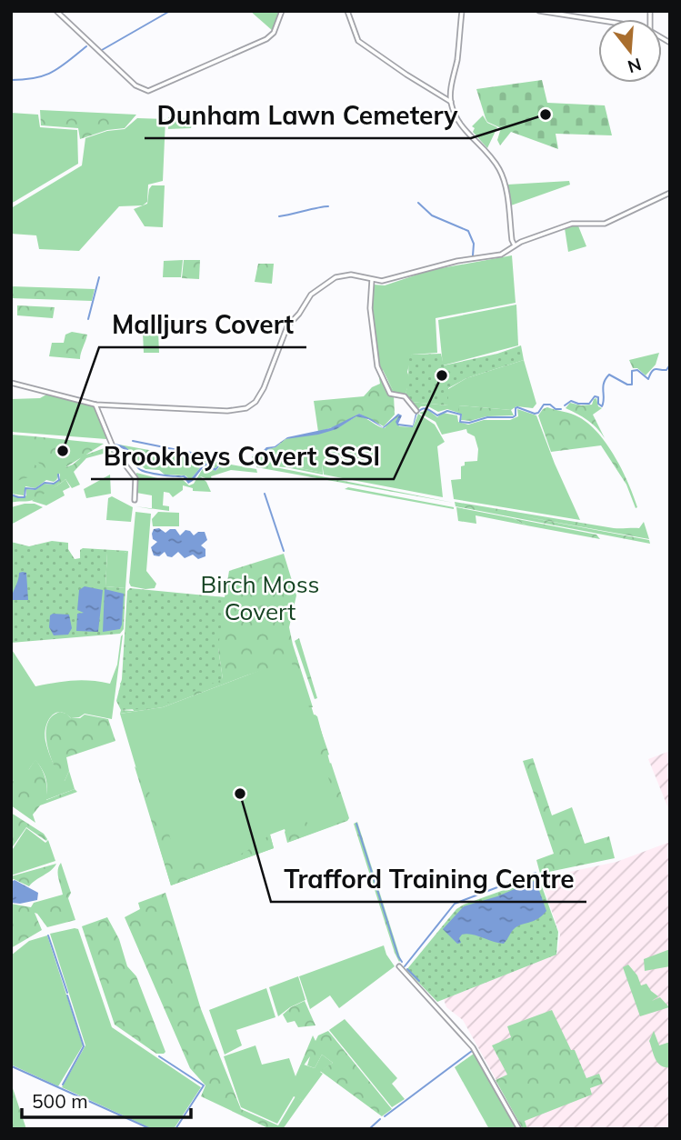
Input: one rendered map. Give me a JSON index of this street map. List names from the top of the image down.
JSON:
{
  "parks": ["Birch Moss Covert"],
  "places": [
    "Dunham Lawn Cemetery",
    "Brookheys Covert SSSI",
    "Malljurs Covert",
    "Trafford Training Centre"
  ],
  "scale_bar": "500 m",
  "north": "bottom"
}
